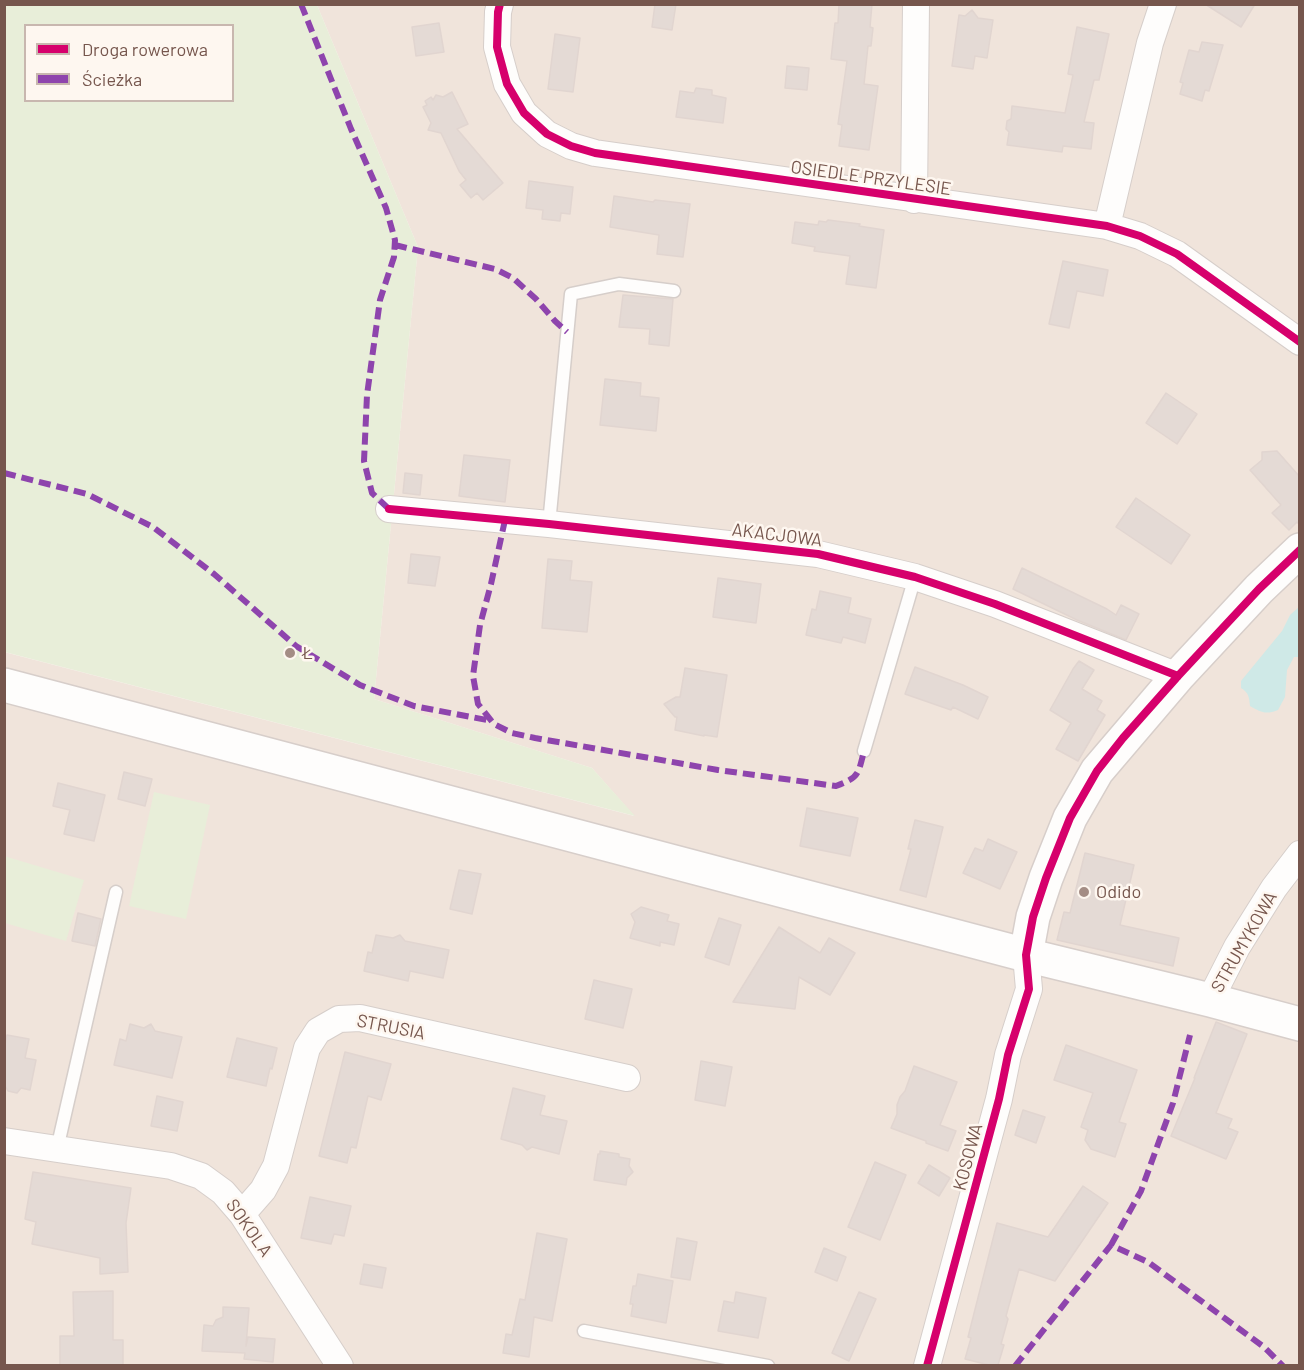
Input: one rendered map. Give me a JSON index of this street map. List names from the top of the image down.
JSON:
{
  "streets": {
    "street": [
      "OSIEDLE PRZYLESIE",
      "AKACJOWA",
      "STRUMYKOWA",
      "STRUSIA",
      "KOSOWA",
      "SOKOLA"
    ]
  },
  "crossings": [
    ["STRUSIA", "SOKOLA"]
  ],
  "places": ["Ł", "Odido"],
  "legend": ["Droga rowerowa", "Ścieżka"]
}
